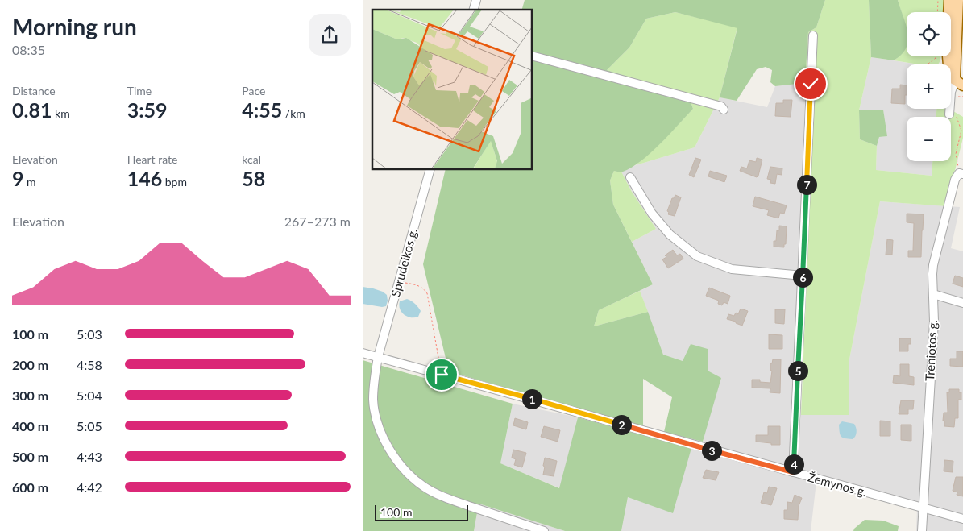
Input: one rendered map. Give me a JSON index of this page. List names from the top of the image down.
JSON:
{
  "streets": {
    "street": ["Sprudeikos g.", "Treniotos g.", "Žemynos g."]
  },
  "crossings": [
    ["Sprudeikos g.", "Žemynos g."],
    ["Treniotos g.", "Žemynos g."]
  ],
  "scale_bar": "100 m",
  "page": {
    "heading": ["Morning run", "08:35"],
    "map_buttons": ["+", "−"],
    "stats": [
      ["Distance", "0.81 km"],
      ["Time", "3:59"],
      ["Pace", "4:55 /km"],
      ["Elevation", "9 m"],
      ["Heart rate", "146 bpm"],
      ["kcal", "58"]
    ],
    "pins": [
      "7",
      "6",
      "5",
      "1",
      "2",
      "3",
      "4"
    ],
    "chart": ["Elevation", "267–273 m"],
    "list": [
      {
        "name": "100 m",
        "note": "5:03"
      },
      {
        "name": "200 m",
        "note": "4:58"
      },
      {
        "name": "300 m",
        "note": "5:04"
      },
      {
        "name": "400 m",
        "note": "5:05"
      },
      {
        "name": "500 m",
        "note": "4:43"
      },
      {
        "name": "600 m",
        "note": "4:42"
      }
    ],
    "scale": "100 m"
  }
}
